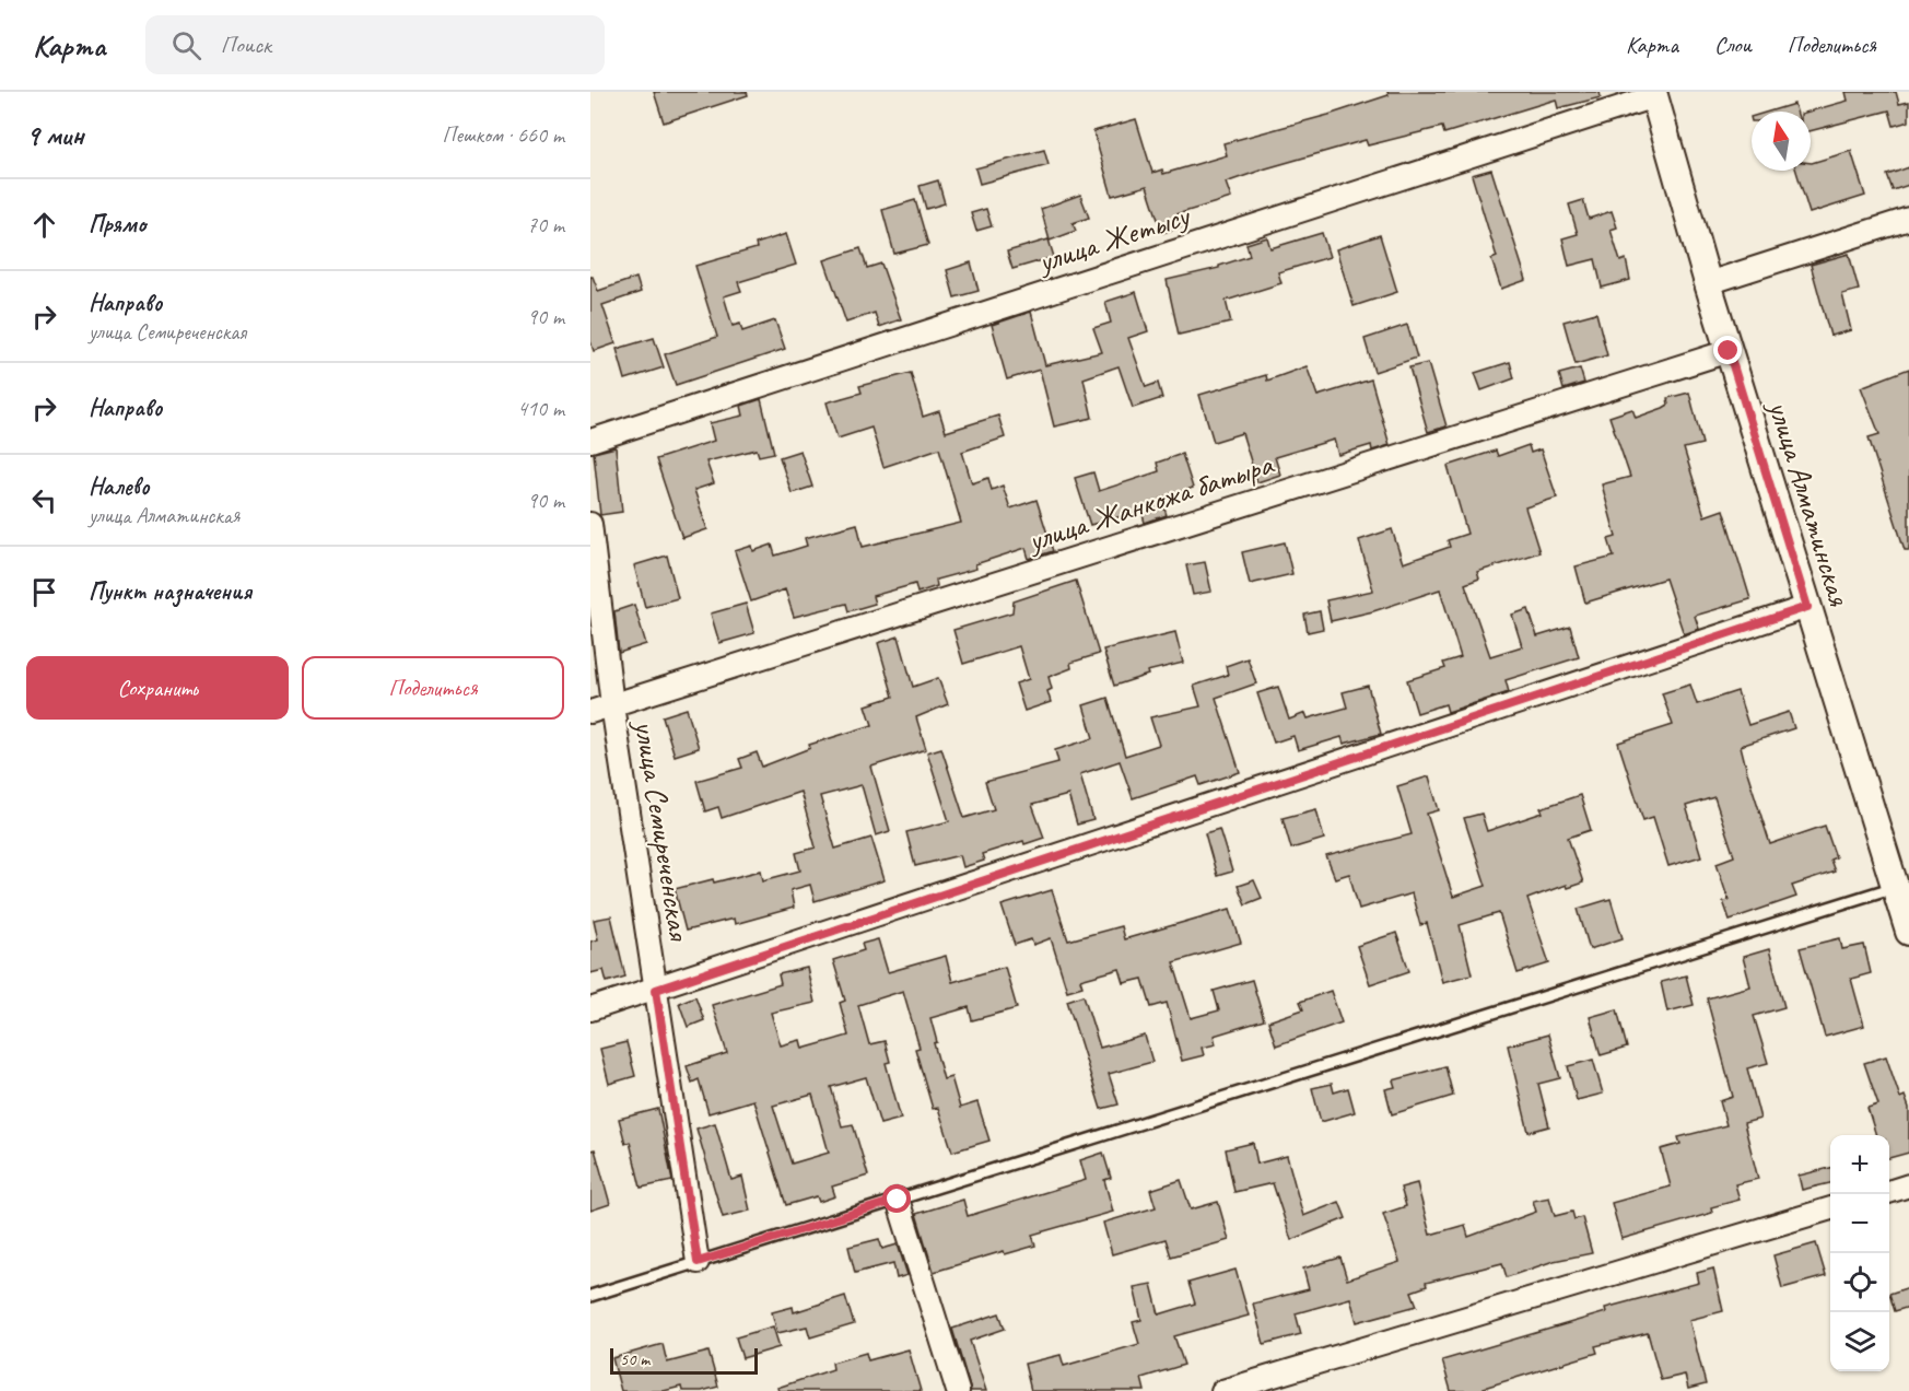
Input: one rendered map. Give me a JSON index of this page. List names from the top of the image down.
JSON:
{
  "streets": {
    "street": [
      "улица Жетысу",
      "улица Жанкожа батыра",
      "улица Алматинская",
      "улица Семиреченская"
    ]
  },
  "crossings": [
    ["улица Жетысу", "улица Алматинская"],
    ["улица Жанкожа батыра", "улица Алматинская"],
    ["улица Жанкожа батыра", "улица Семиреченская"]
  ],
  "scale_bar": "50 m",
  "north": "top",
  "page": {
    "header": "Карта",
    "search": "Поиск",
    "nav": ["Карта", "Слои", "Поделиться"],
    "heading": ["9 мин", "Пешком · 660 m"],
    "list": [
      ["Прямо", "70 m"],
      ["Направо", "улица Семиреченская", "90 m"],
      ["Направо", "410 m"],
      ["Налево", "улица Алматинская", "90 m"],
      "Пункт назначения"
    ],
    "buttons": ["Сохранить", "Поделиться"],
    "map_buttons": ["+", "−"],
    "scale": "50 m"
  }
}
